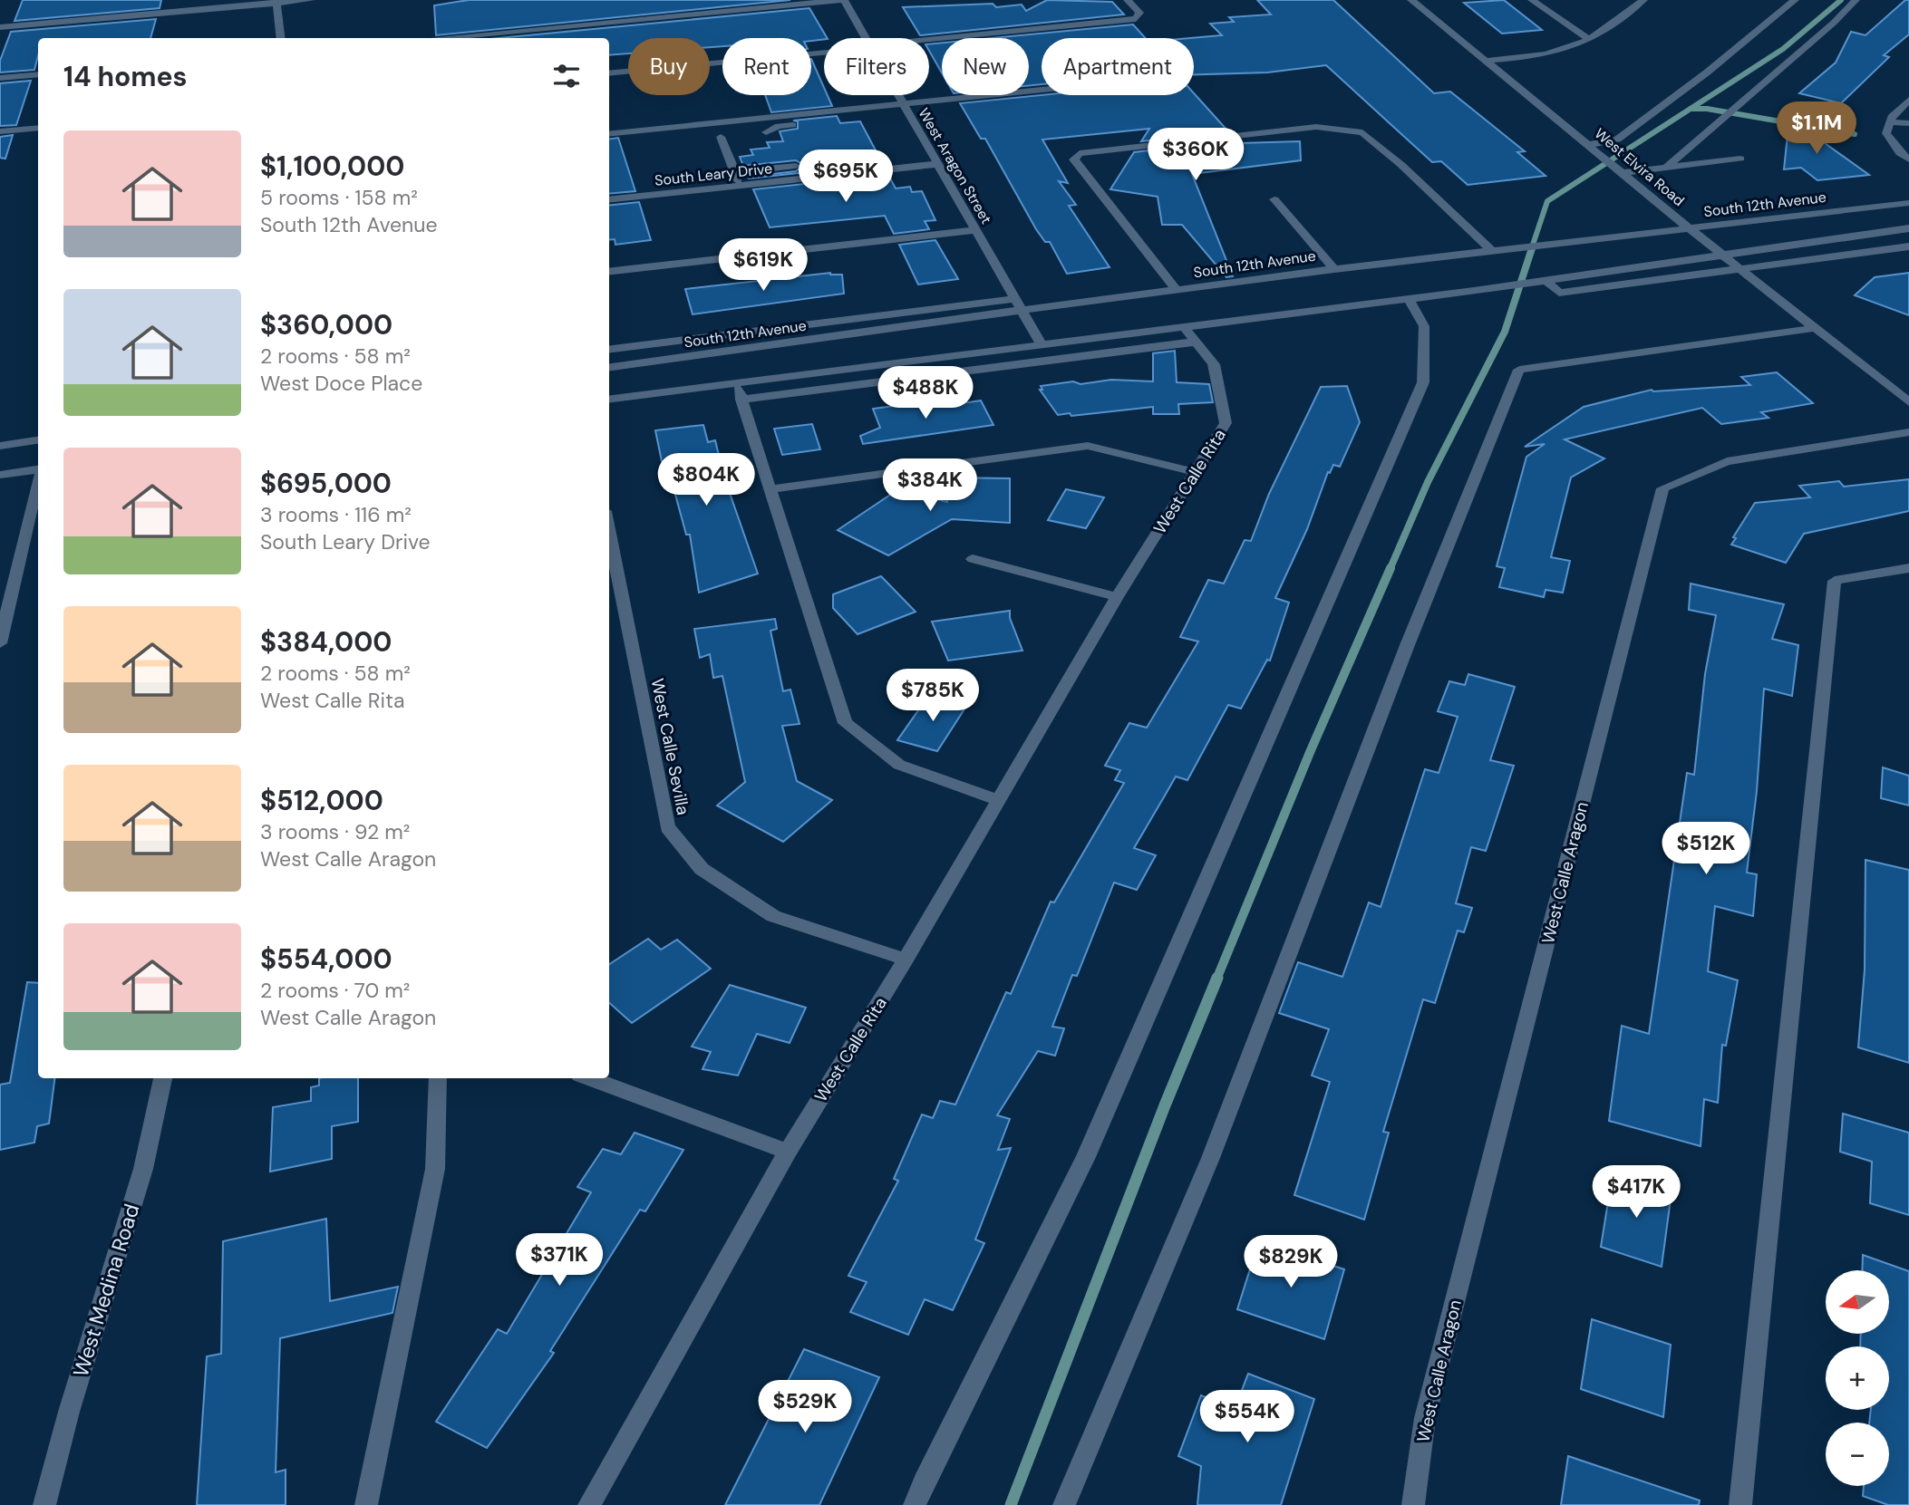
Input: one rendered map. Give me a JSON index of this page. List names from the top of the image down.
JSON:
{
  "streets": {
    "street": [
      "West Aragon Street",
      "West Elvira Road",
      "South Leary Drive",
      "South 12th Avenue",
      "West Calle Rita",
      "West Calle Sevilla",
      "West Calle Aragon",
      "West Medina Road"
    ]
  },
  "crossings": [
    ["West Aragon Street", "South Leary Drive"],
    ["West Aragon Street", "South 12th Avenue"],
    ["West Elvira Road", "South 12th Avenue"],
    ["West Calle Rita", "West Calle Sevilla"]
  ],
  "north": "left",
  "page": {
    "chip": [
      "Buy",
      "Rent",
      "Filters",
      "New",
      "Apartment"
    ],
    "heading": "14 homes",
    "price": [
      "$1.1M",
      "$360K",
      "$695K",
      "$619K",
      "$488K",
      "$804K",
      "$384K",
      "$785K",
      "$512K",
      "$417K",
      "$371K",
      "$829K",
      "$529K",
      "$554K"
    ],
    "list": [
      {
        "name": "$1,100,000",
        "note": "5 rooms · 158 m² · South 12th Avenue"
      },
      {
        "name": "$360,000",
        "note": "2 rooms · 58 m² · West Doce Place"
      },
      {
        "name": "$695,000",
        "note": "3 rooms · 116 m² · South Leary Drive"
      },
      {
        "name": "$384,000",
        "note": "2 rooms · 58 m² · West Calle Rita"
      },
      {
        "name": "$512,000",
        "note": "3 rooms · 92 m² · West Calle Aragon"
      },
      {
        "name": "$554,000",
        "note": "2 rooms · 70 m² · West Calle Aragon"
      }
    ],
    "map_buttons": ["+", "−"]
  }
}
